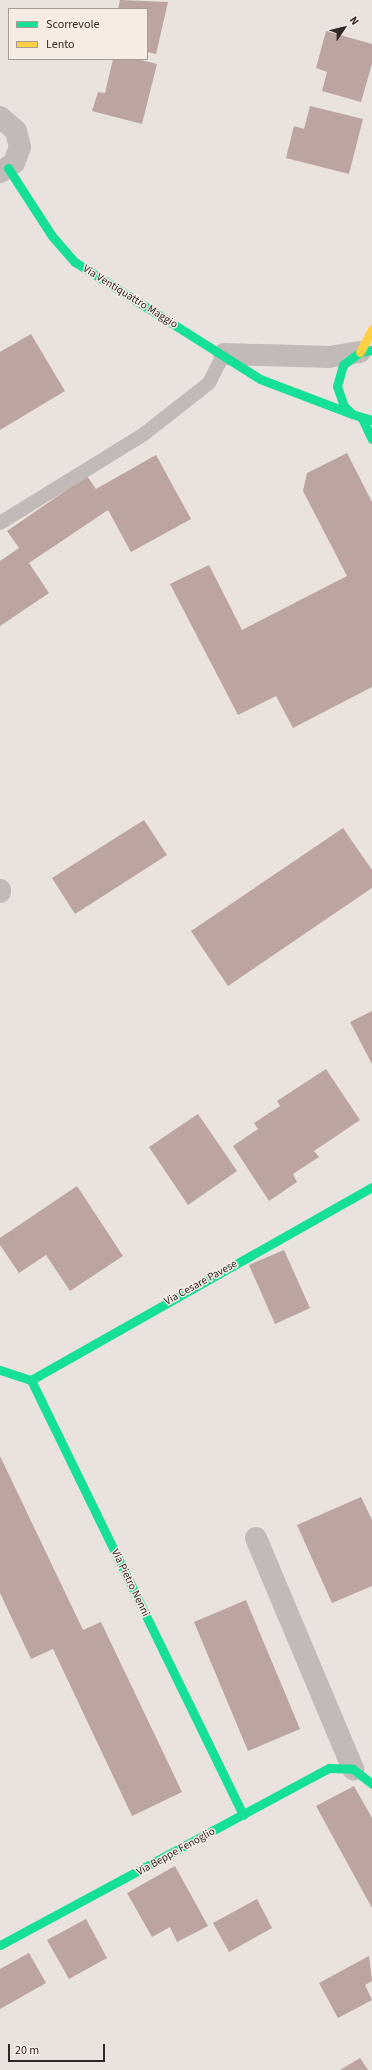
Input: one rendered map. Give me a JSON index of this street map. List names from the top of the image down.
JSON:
{
  "streets": {
    "street": [
      "Via Ventiquattro Maggio",
      "Via Cesare Pavese",
      "Via Pietro Nenni",
      "Via Beppe Fenoglio"
    ]
  },
  "crossings": [
    ["Via Cesare Pavese", "Via Pietro Nenni"],
    ["Via Pietro Nenni", "Via Beppe Fenoglio"]
  ],
  "legend": ["Scorrevole", "Lento"],
  "scale_bar": "20 m",
  "north": "top right"
}
